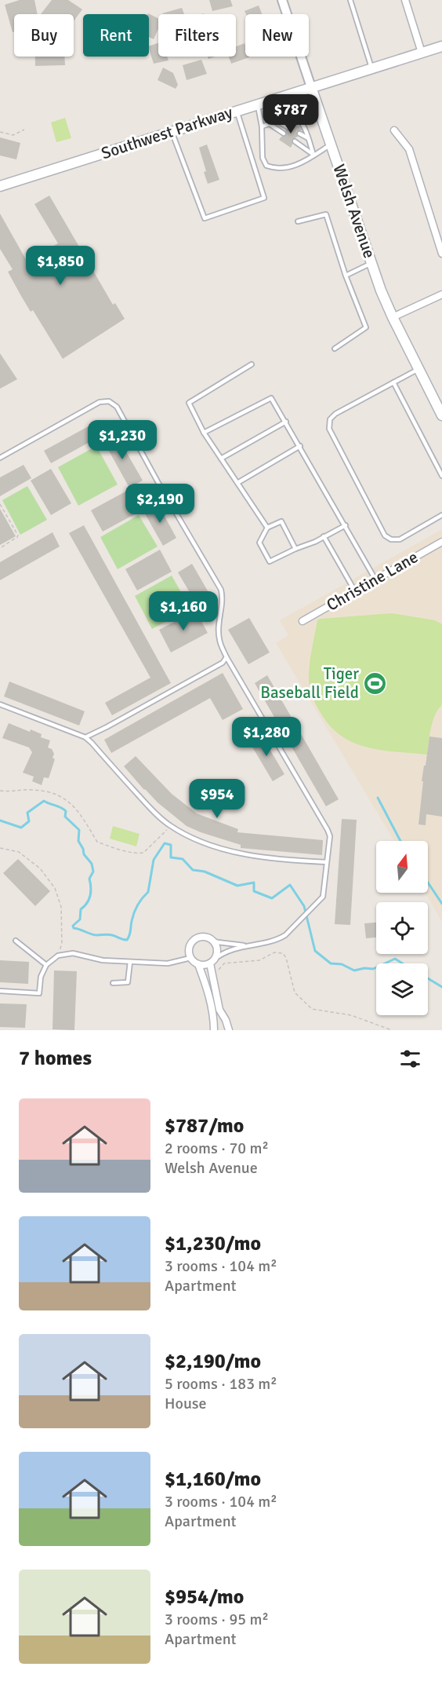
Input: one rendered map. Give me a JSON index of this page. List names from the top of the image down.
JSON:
{
  "streets": {
    "main road": ["Southwest Parkway", "Welsh Avenue"],
    "street": ["Christine Lane"]
  },
  "crossings": [
    ["Southwest Parkway", "Welsh Avenue"]
  ],
  "places": {
    "sports": ["Tiger Baseball Field"]
  },
  "north": "top",
  "page": {
    "chip": [
      "Buy",
      "Rent",
      "Filters",
      "New"
    ],
    "price": [
      "$787",
      "$1,850",
      "$1,230",
      "$2,190",
      "$1,160",
      "$1,280",
      "$954"
    ],
    "heading": "7 homes",
    "list": [
      {
        "name": "$787/mo",
        "note": "2 rooms · 70 m² · Welsh Avenue"
      },
      {
        "name": "$1,230/mo",
        "note": "3 rooms · 104 m² · Apartment"
      },
      {
        "name": "$2,190/mo",
        "note": "5 rooms · 183 m² · House"
      },
      {
        "name": "$1,160/mo",
        "note": "3 rooms · 104 m² · Apartment"
      },
      {
        "name": "$954/mo",
        "note": "3 rooms · 95 m² · Apartment"
      }
    ]
  }
}
